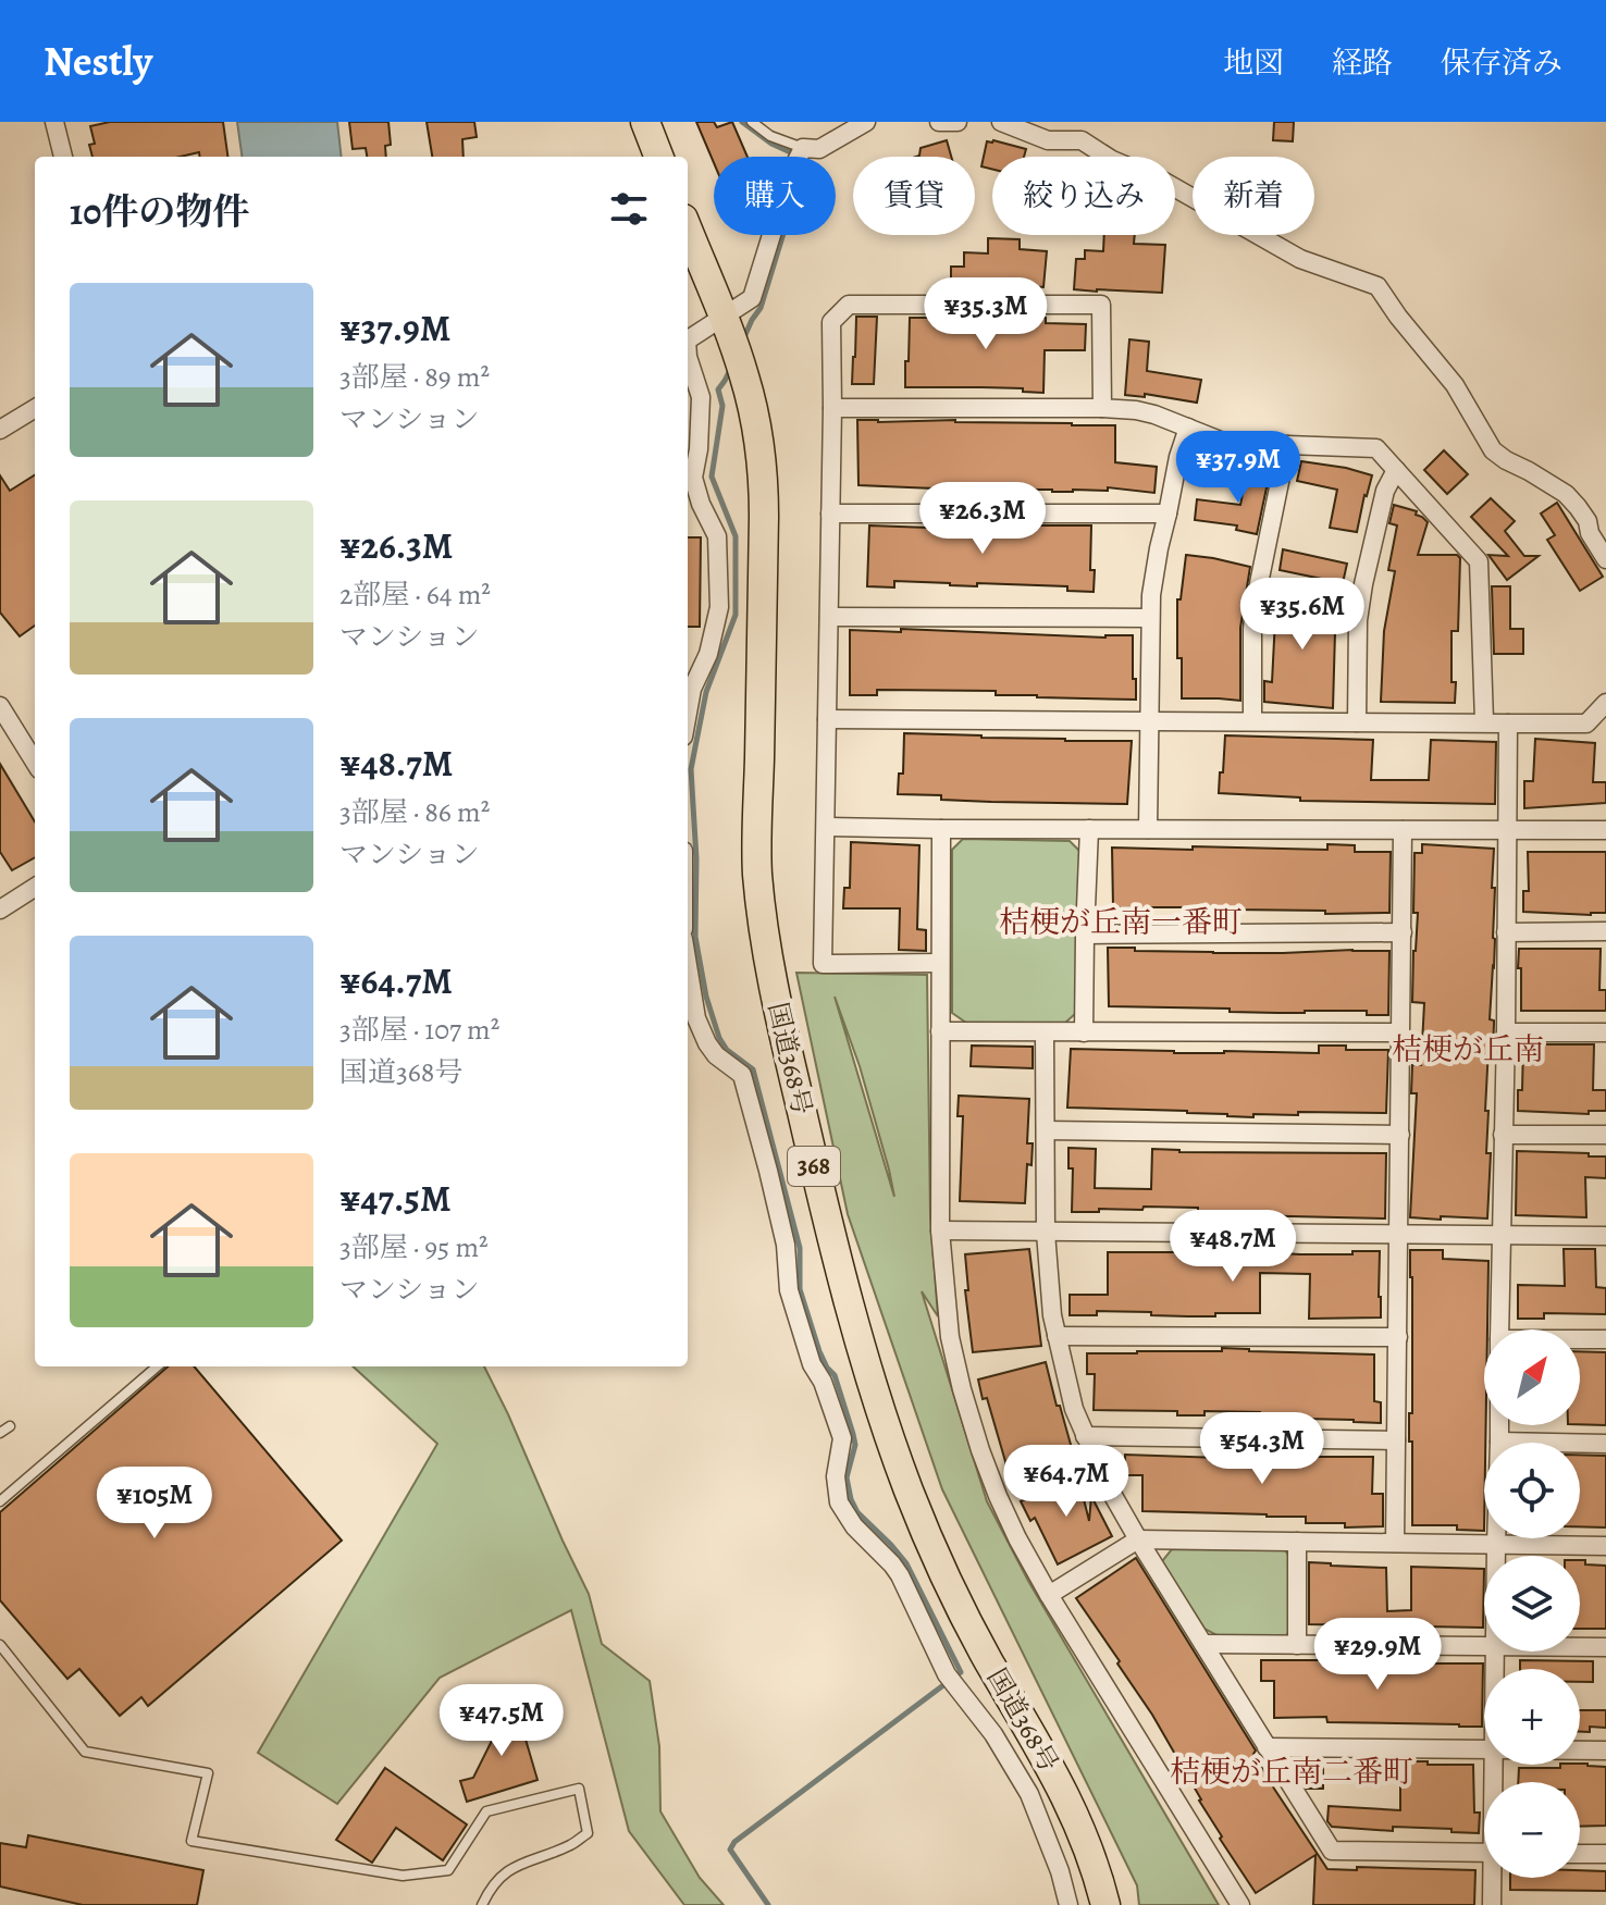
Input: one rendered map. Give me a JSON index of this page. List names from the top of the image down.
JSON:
{
  "streets": {
    "highway": ["国道368号", "368"]
  },
  "districts": ["桔梗が丘南一番町", "桔梗が丘南", "桔梗が丘南二番町"],
  "north": "top right",
  "page": {
    "header": "Nestly",
    "nav": ["地図", "経路", "保存済み"],
    "chip": [
      "購入",
      "賃貸",
      "絞り込み",
      "新着"
    ],
    "heading": "10件の物件",
    "list": [
      {
        "name": "¥37.9M",
        "note": "3部屋 · 89 m² · マンション"
      },
      {
        "name": "¥26.3M",
        "note": "2部屋 · 64 m² · マンション"
      },
      {
        "name": "¥48.7M",
        "note": "3部屋 · 86 m² · マンション"
      },
      {
        "name": "¥64.7M",
        "note": "3部屋 · 107 m² · 国道368号"
      },
      {
        "name": "¥47.5M",
        "note": "3部屋 · 95 m² · マンション"
      }
    ],
    "price": [
      "¥35.3M",
      "¥37.9M",
      "¥26.3M",
      "¥35.6M",
      "¥48.7M",
      "¥54.3M",
      "¥64.7M",
      "¥105M",
      "¥29.9M",
      "¥47.5M"
    ],
    "map_buttons": ["+", "−"]
  }
}
